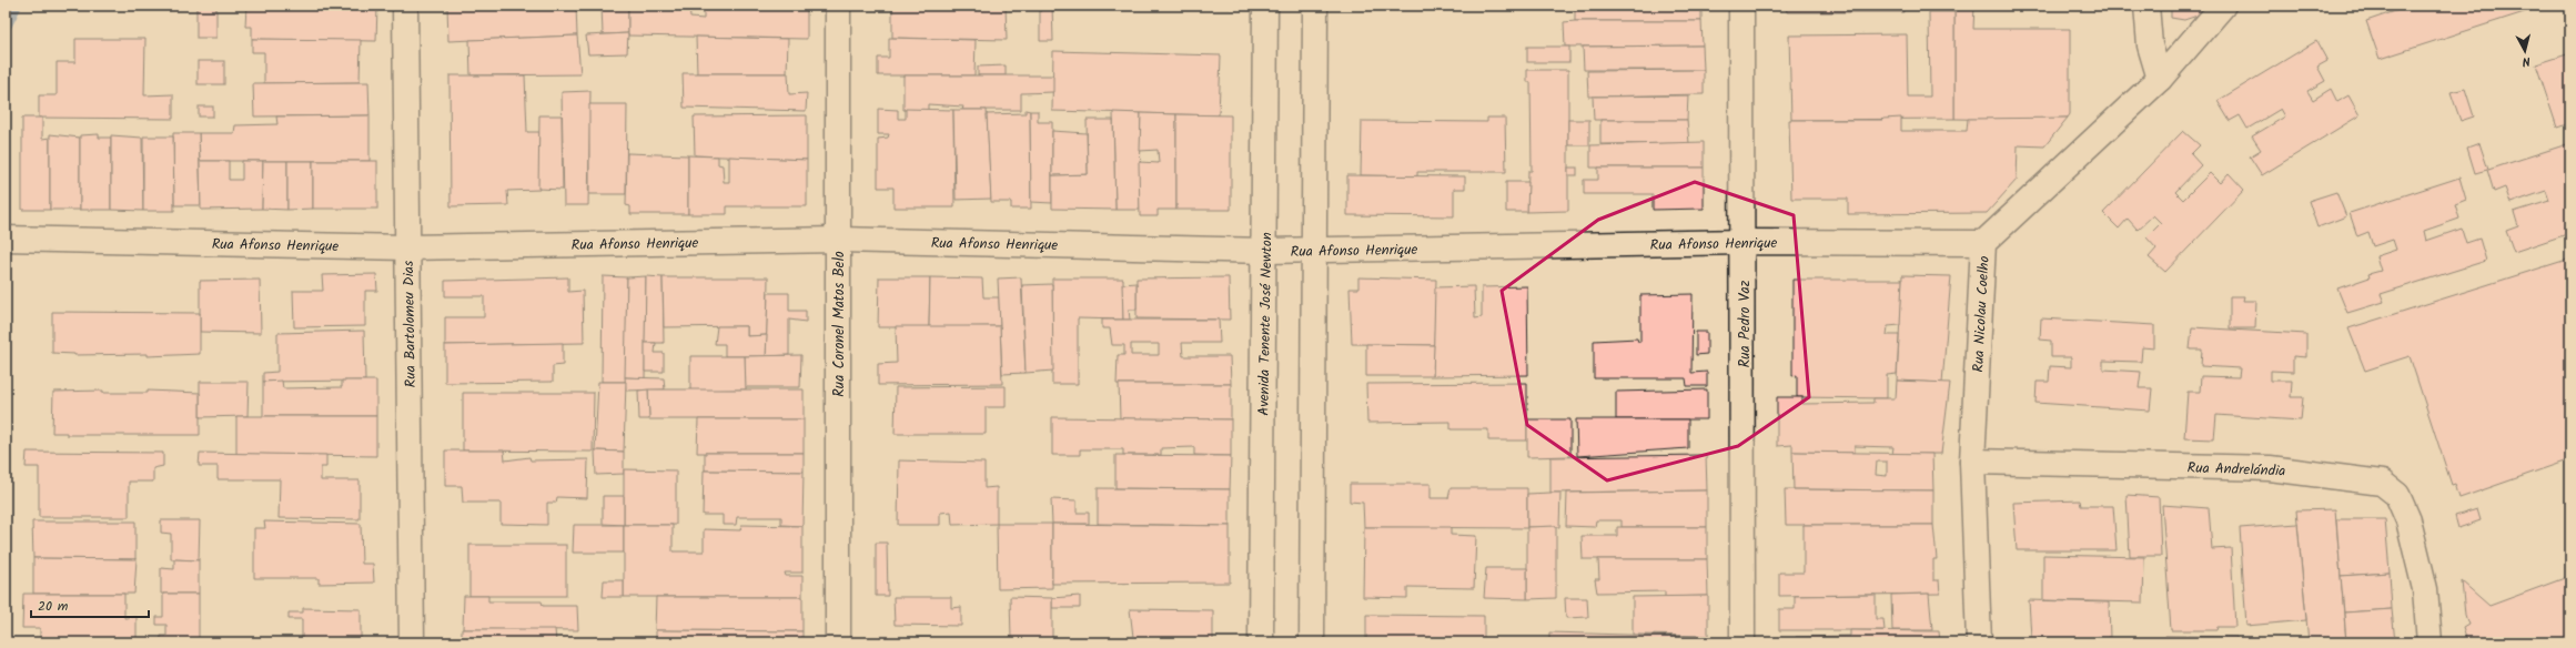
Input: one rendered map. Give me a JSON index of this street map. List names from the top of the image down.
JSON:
{
  "streets": {
    "street": [
      "Rua Afonso Henrique",
      "Rua Nicolau Coelho",
      "Rua Bartolomeu Dias",
      "Rua Coronel Matos Belo",
      "Avenida Tenente José Newton",
      "Rua Pedro Vaz",
      "Rua Andrelándia"
    ]
  },
  "crossings": [
    ["Rua Afonso Henrique", "Rua Nicolau Coelho"],
    ["Rua Afonso Henrique", "Rua Bartolomeu Dias"],
    ["Rua Afonso Henrique", "Rua Coronel Matos Belo"],
    ["Rua Afonso Henrique", "Avenida Tenente José Newton"],
    ["Rua Afonso Henrique", "Rua Pedro Vaz"],
    ["Rua Nicolau Coelho", "Rua Andrelándia"]
  ],
  "scale_bar": "20 m",
  "north": "bottom"
}
